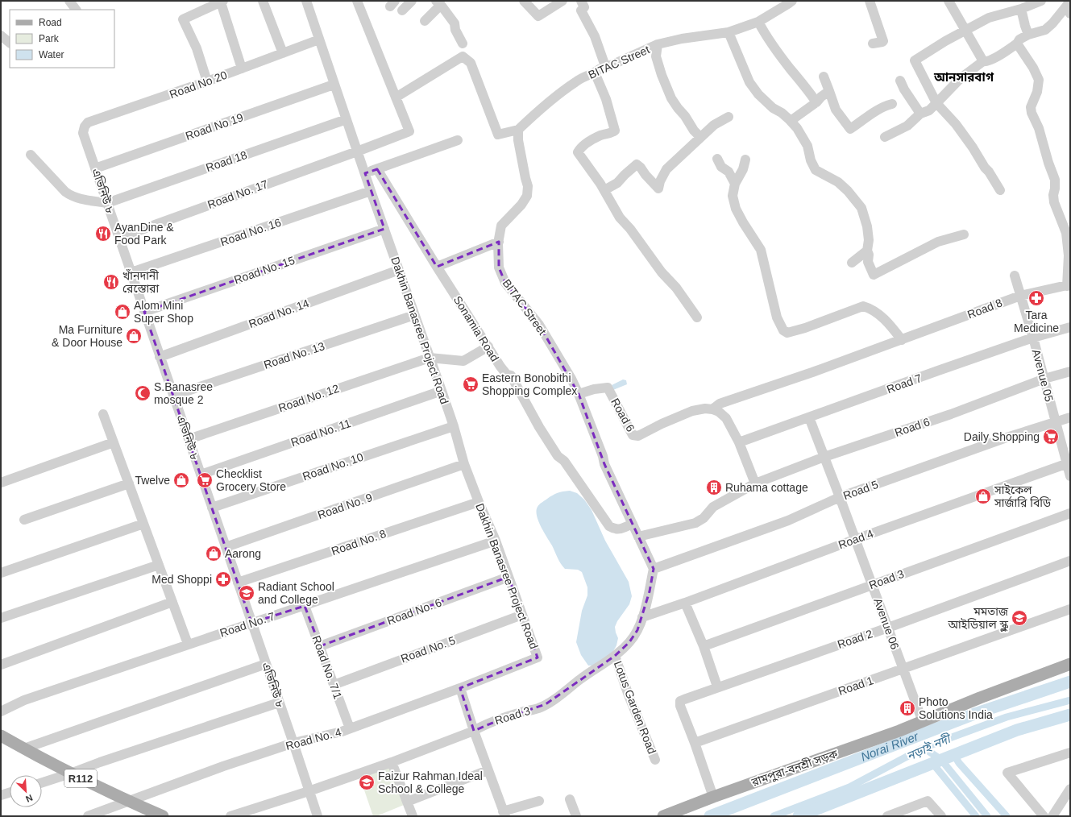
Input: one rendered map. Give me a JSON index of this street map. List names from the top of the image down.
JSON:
{
  "streets": {
    "main road": ["রামপুরা-বনশ্রী সড়ক", "R112"],
    "street": [
      "BITAC Street",
      "Road No 20",
      "Road No 19",
      "Road 18",
      "এভিনিউ ৮",
      "Road No. 17",
      "Road No. 16",
      "Road No. 15",
      "Road 8",
      "Road No. 14",
      "Sonamia Road",
      "Dakhin Banasree Project Road",
      "Road No. 13",
      "Avenue 05",
      "Road 7",
      "Road No. 12",
      "Road 6",
      "Road No. 11",
      "Road No. 10",
      "Road 5",
      "Road No. 9",
      "Road 4",
      "Road No. 8",
      "Road 3",
      "Road No. 6",
      "Avenue 06",
      "Road No. 7",
      "Road 2",
      "Road No. 5",
      "Road No. 7/1",
      "Road 1",
      "Lotus Garden Road",
      "Road No. 4"
    ]
  },
  "crossings": [
    ["BITAC Street", "Sonamia Road"],
    ["BITAC Street", "Road 6"],
    ["BITAC Street", "Road 5"],
    ["BITAC Street", "Road 3"],
    ["Road No 20", "এভিনিউ ৮"],
    ["Road No 20", "Dakhin Banasree Project Road"],
    ["Road No 19", "এভিনিউ ৮"],
    ["Road No 19", "Dakhin Banasree Project Road"],
    ["Road 18", "এভিনিউ ৮"],
    ["Road 18", "Dakhin Banasree Project Road"],
    ["এভিনিউ ৮", "Road No. 17"],
    ["এভিনিউ ৮", "Road No. 16"],
    ["এভিনিউ ৮", "Road No. 15"],
    ["এভিনিউ ৮", "Road No. 14"],
    ["এভিনিউ ৮", "Road No. 13"],
    ["এভিনিউ ৮", "Road No. 12"],
    ["এভিনিউ ৮", "Road No. 11"],
    ["এভিনিউ ৮", "Road No. 10"],
    ["এভিনিউ ৮", "Road No. 9"],
    ["এভিনিউ ৮", "Road No. 8"],
    ["এভিনিউ ৮", "Road 3"],
    ["এভিনিউ ৮", "Road No. 7"],
    ["এভিনিউ ৮", "Road No. 4"],
    ["Road No. 17", "Dakhin Banasree Project Road"],
    ["Road No. 16", "Dakhin Banasree Project Road"],
    ["Road No. 15", "Dakhin Banasree Project Road"],
    ["Road 8", "Avenue 05"],
    ["Road 8", "Road 6"],
    ["Road No. 14", "Dakhin Banasree Project Road"],
    ["Dakhin Banasree Project Road", "Road No. 13"],
    ["Dakhin Banasree Project Road", "Road No. 12"],
    ["Dakhin Banasree Project Road", "Road No. 11"],
    ["Dakhin Banasree Project Road", "Road No. 10"],
    ["Dakhin Banasree Project Road", "Road No. 9"],
    ["Dakhin Banasree Project Road", "Road No. 8"],
    ["Dakhin Banasree Project Road", "Road No. 6"],
    ["Dakhin Banasree Project Road", "Road No. 7"],
    ["Dakhin Banasree Project Road", "Road No. 5"],
    ["Dakhin Banasree Project Road", "Road No. 4"],
    ["Avenue 05", "Road 7"],
    ["Avenue 05", "Road 6"],
    ["Avenue 05", "Road 5"],
    ["Avenue 05", "Road 4"],
    ["Road 7", "Avenue 06"],
    ["Road 6", "Avenue 06"],
    ["Road 5", "Road 3"],
    ["Road 5", "Avenue 06"],
    ["Road 4", "Road 3"],
    ["Road 4", "Avenue 06"],
    ["Road 3", "Avenue 06"],
    ["Road 3", "Lotus Garden Road"],
    ["Road No. 6", "Road No. 7/1"],
    ["Avenue 06", "Road 2"],
    ["Avenue 06", "Road 1"],
    ["Avenue 06", "রামপুরা-বনশ্রী সড়ক"],
    ["Road No. 7", "Road No. 7/1"],
    ["Road 2", "Road 1"],
    ["Road No. 5", "Road No. 7/1"],
    ["Road No. 7/1", "Road No. 4"],
    ["Road No. 4", "R112"]
  ],
  "districts": ["আনসারবাগ"],
  "water": ["Norai River", "নড়াই নদী"],
  "places": {
    "restaurant": ["AyanDine & Food Park", "খাঁনদানী রেস্তোরা"],
    "pharmacy": ["Tara Medicine", "Med Shoppi"],
    "shop": [
      "Alom Mini Super Shop",
      "Ma Furniture & Door House",
      "Twelve",
      "সাইকেল সার্জারি বিডি",
      "Aarong"
    ],
    "supermarket": ["Eastern Bonobithi Shopping Complex", "Daily Shopping", "Checklist Grocery Store"],
    "mosque": ["S.Banasree mosque 2"],
    "building": ["Ruhama cottage", "Photo Solutions India"],
    "school or university": ["Radiant School and College", "মমতাজ আইডিয়াল স্কুল", "Faizur Rahman Ideal School & College"]
  },
  "legend": ["Road", "Park", "Water"],
  "north": "bottom right"
}
